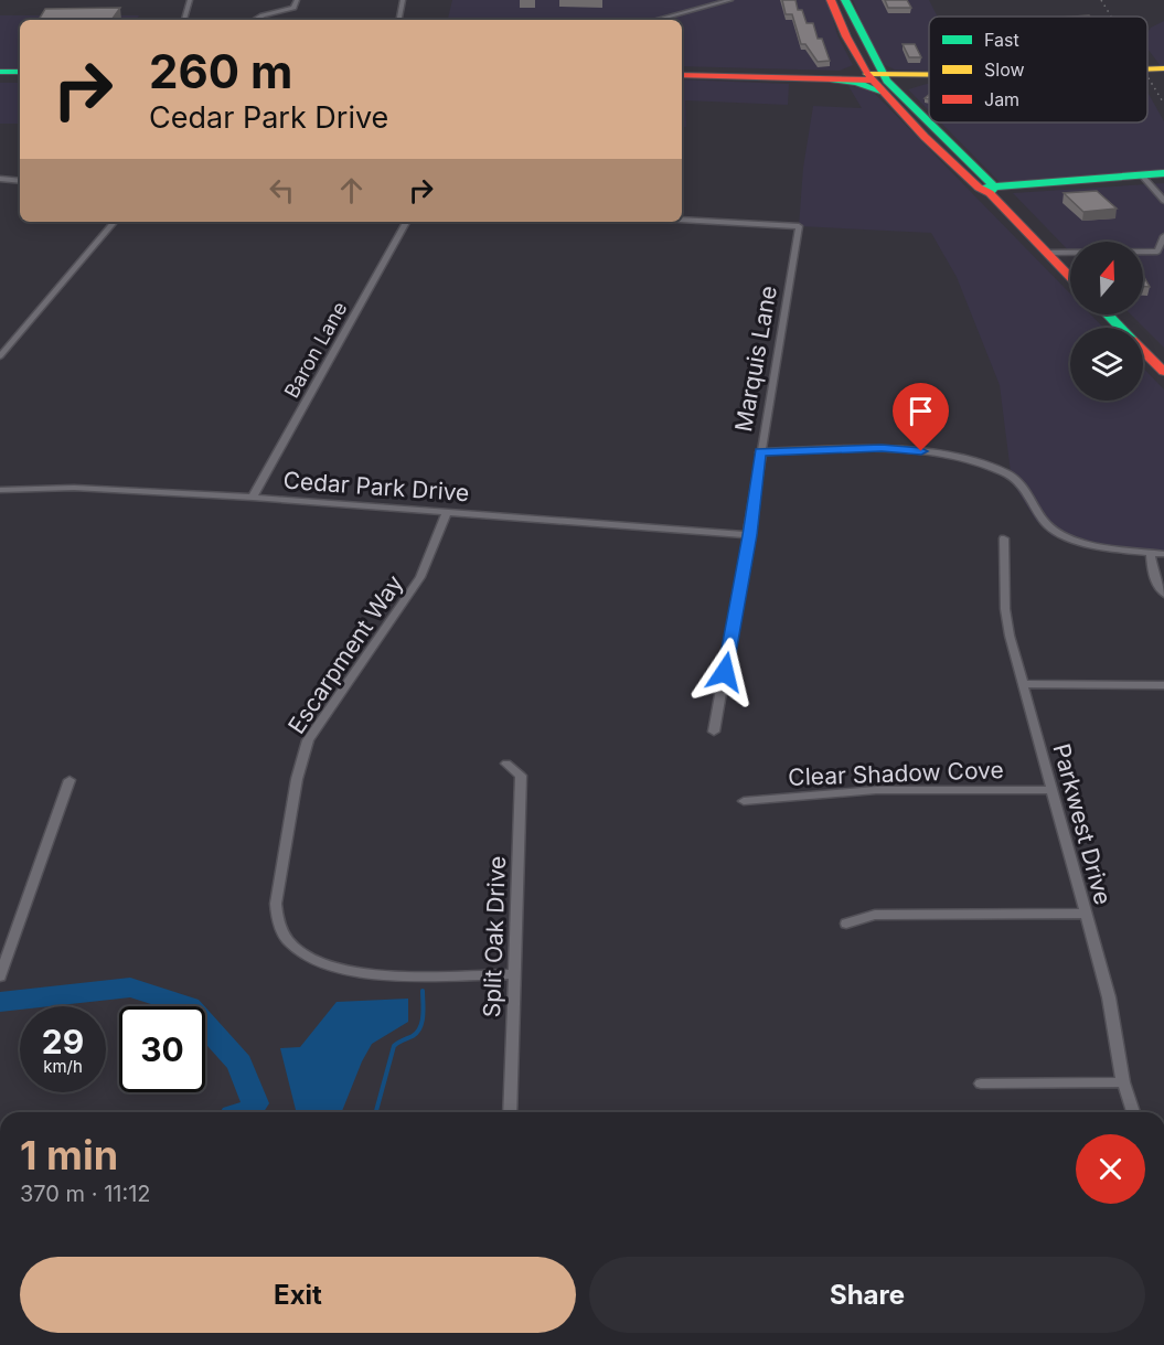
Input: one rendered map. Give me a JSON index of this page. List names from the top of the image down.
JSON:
{
  "streets": {
    "street": [
      "Baron Lane",
      "Marquis Lane",
      "Cedar Park Drive",
      "Escarpment Way",
      "Clear Shadow Cove",
      "Parkwest Drive",
      "Split Oak Drive"
    ]
  },
  "crossings": [
    ["Baron Lane", "Cedar Park Drive"],
    ["Marquis Lane", "Cedar Park Drive"],
    ["Cedar Park Drive", "Escarpment Way"],
    ["Escarpment Way", "Split Oak Drive"],
    ["Clear Shadow Cove", "Parkwest Drive"]
  ],
  "legend": ["Fast", "Slow", "Jam"],
  "north": "top",
  "page": {
    "turn": ["260 m", "Cedar Park Drive"],
    "speed": "29 km/h",
    "limit": "30",
    "heading": ["1 min", "370 m · 11:12"],
    "buttons": ["Exit", "Share"]
  }
}
